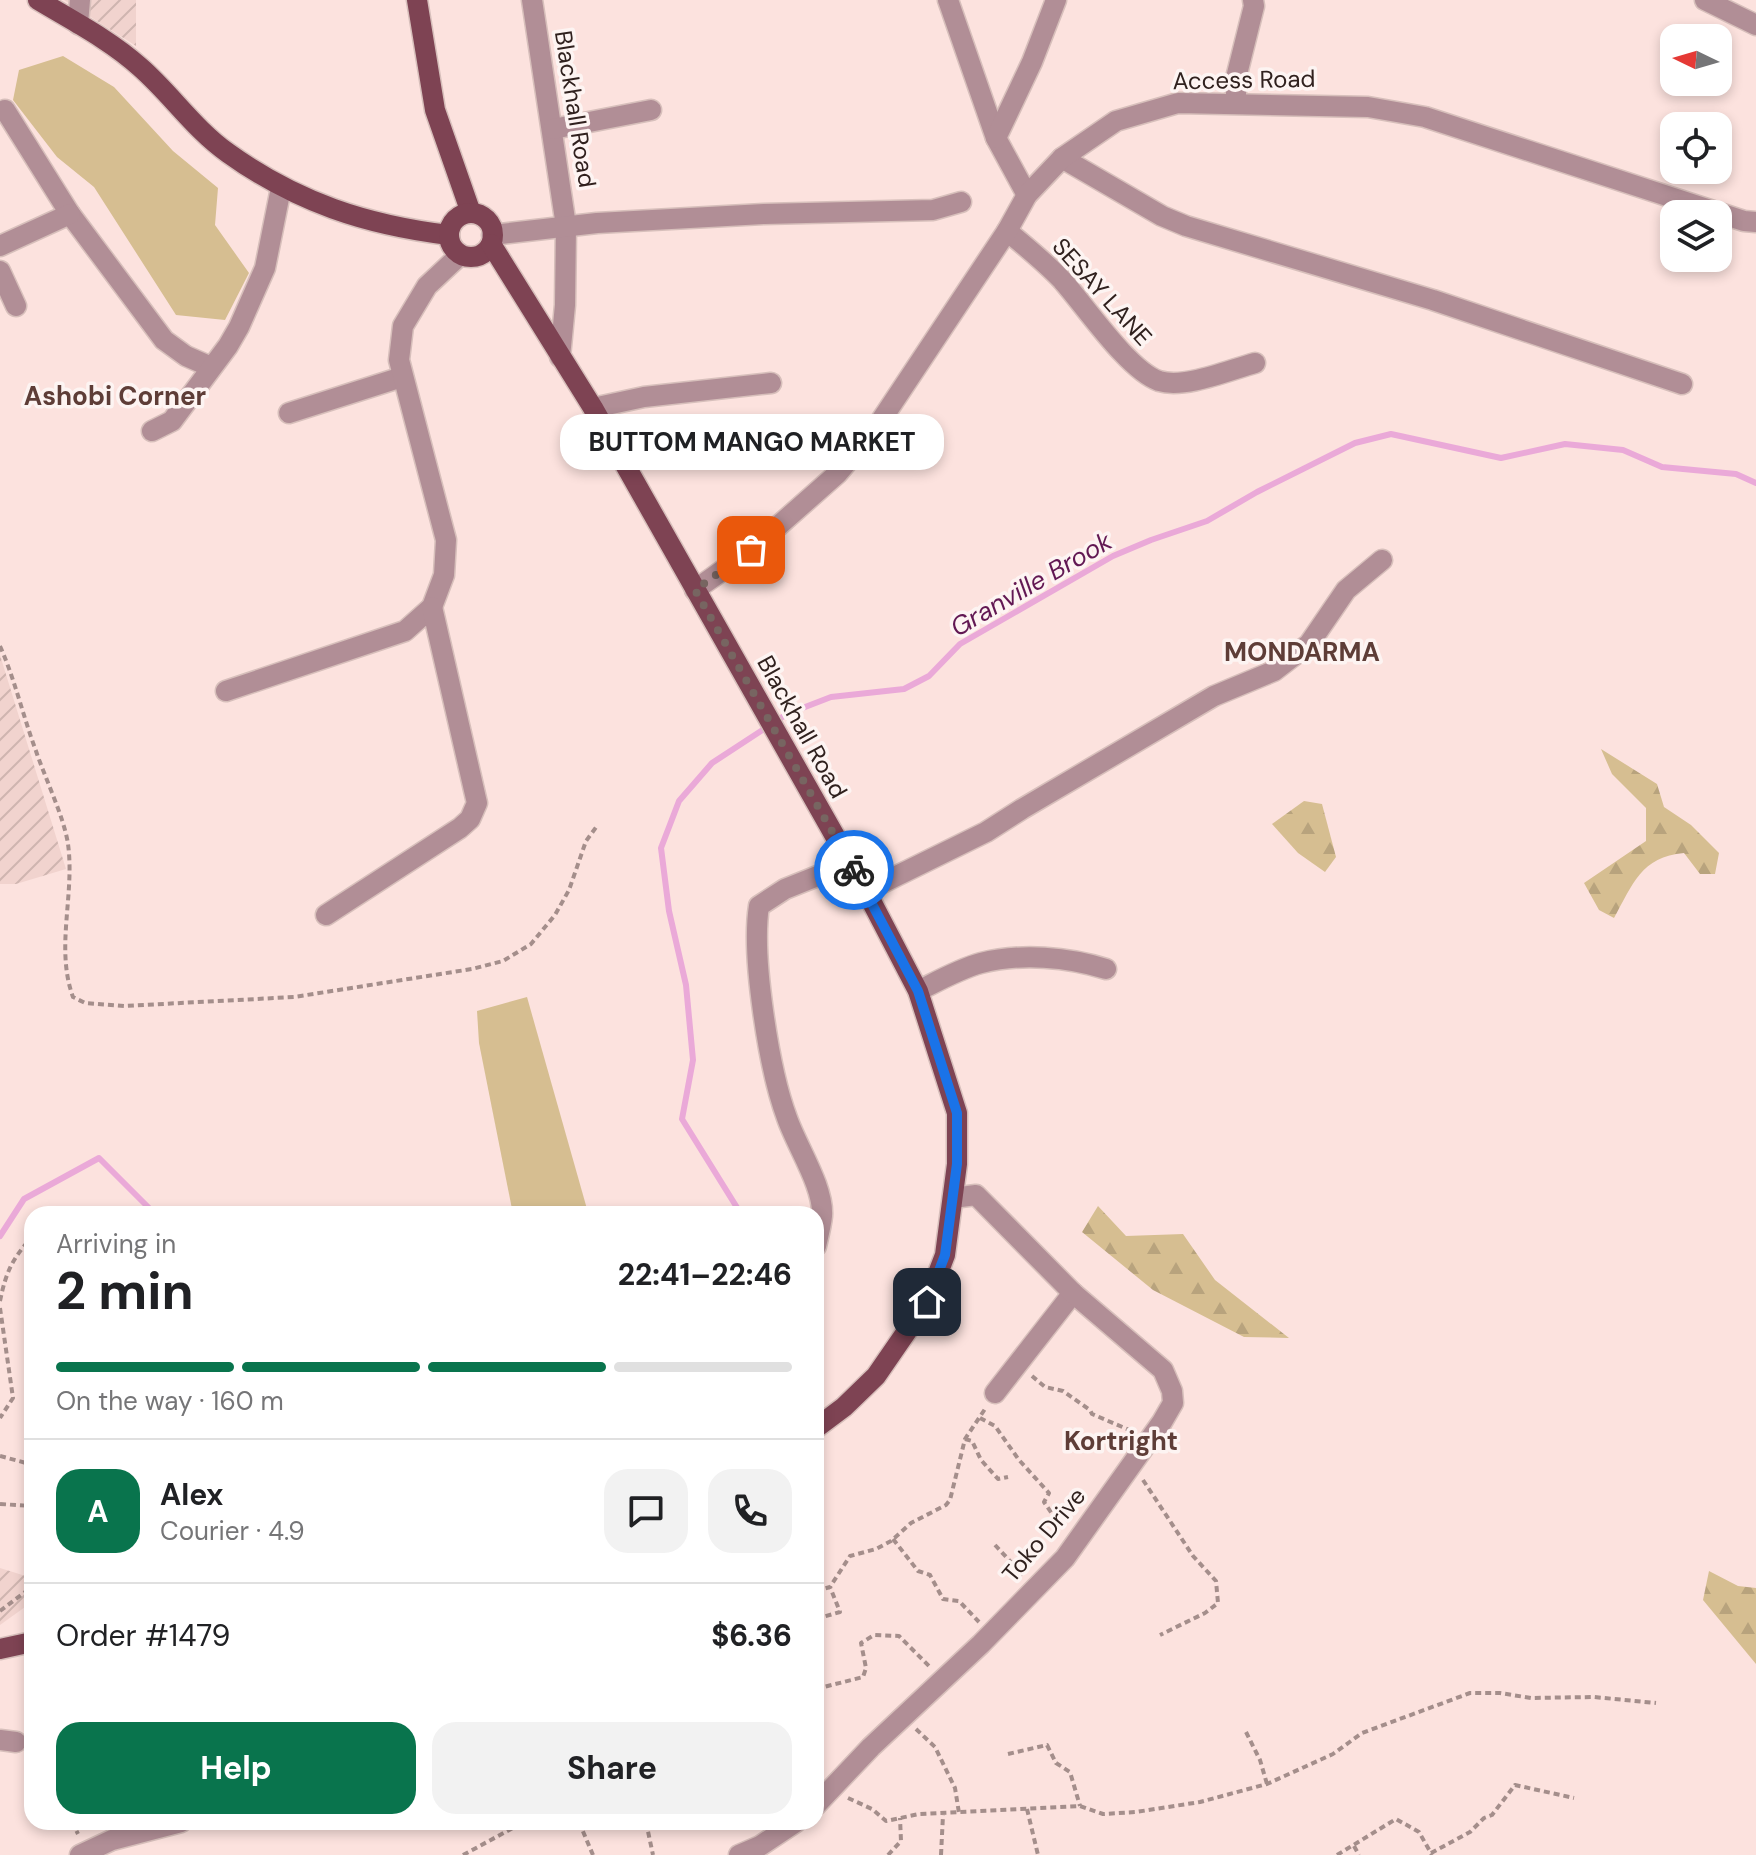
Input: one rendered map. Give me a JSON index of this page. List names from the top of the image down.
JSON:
{
  "streets": {
    "main road": ["Blackhall Road"],
    "street": ["Access Road", "SESAY LANE", "Toko Drive"]
  },
  "crossings": [
    ["Access Road", "Blackhall Road"],
    ["Access Road", "SESAY LANE"],
    ["Blackhall Road", "Toko Drive"]
  ],
  "districts": ["Ashobi Corner", "MONDARMA", "Kortright"],
  "water": ["Granville Brook"],
  "places": ["BUTTOM MANGO MARKET"],
  "north": "left",
  "page": {
    "bubble": "BUTTOM MANGO MARKET",
    "heading": ["2 min", "Arriving in", "22:41–22:46"],
    "panel": [
      "Alex",
      "Courier · 4.9",
      "Order #1479",
      "$6.36"
    ],
    "bar": "On the way · 160 m",
    "round": "A",
    "buttons": ["Help", "Share"]
  }
}
